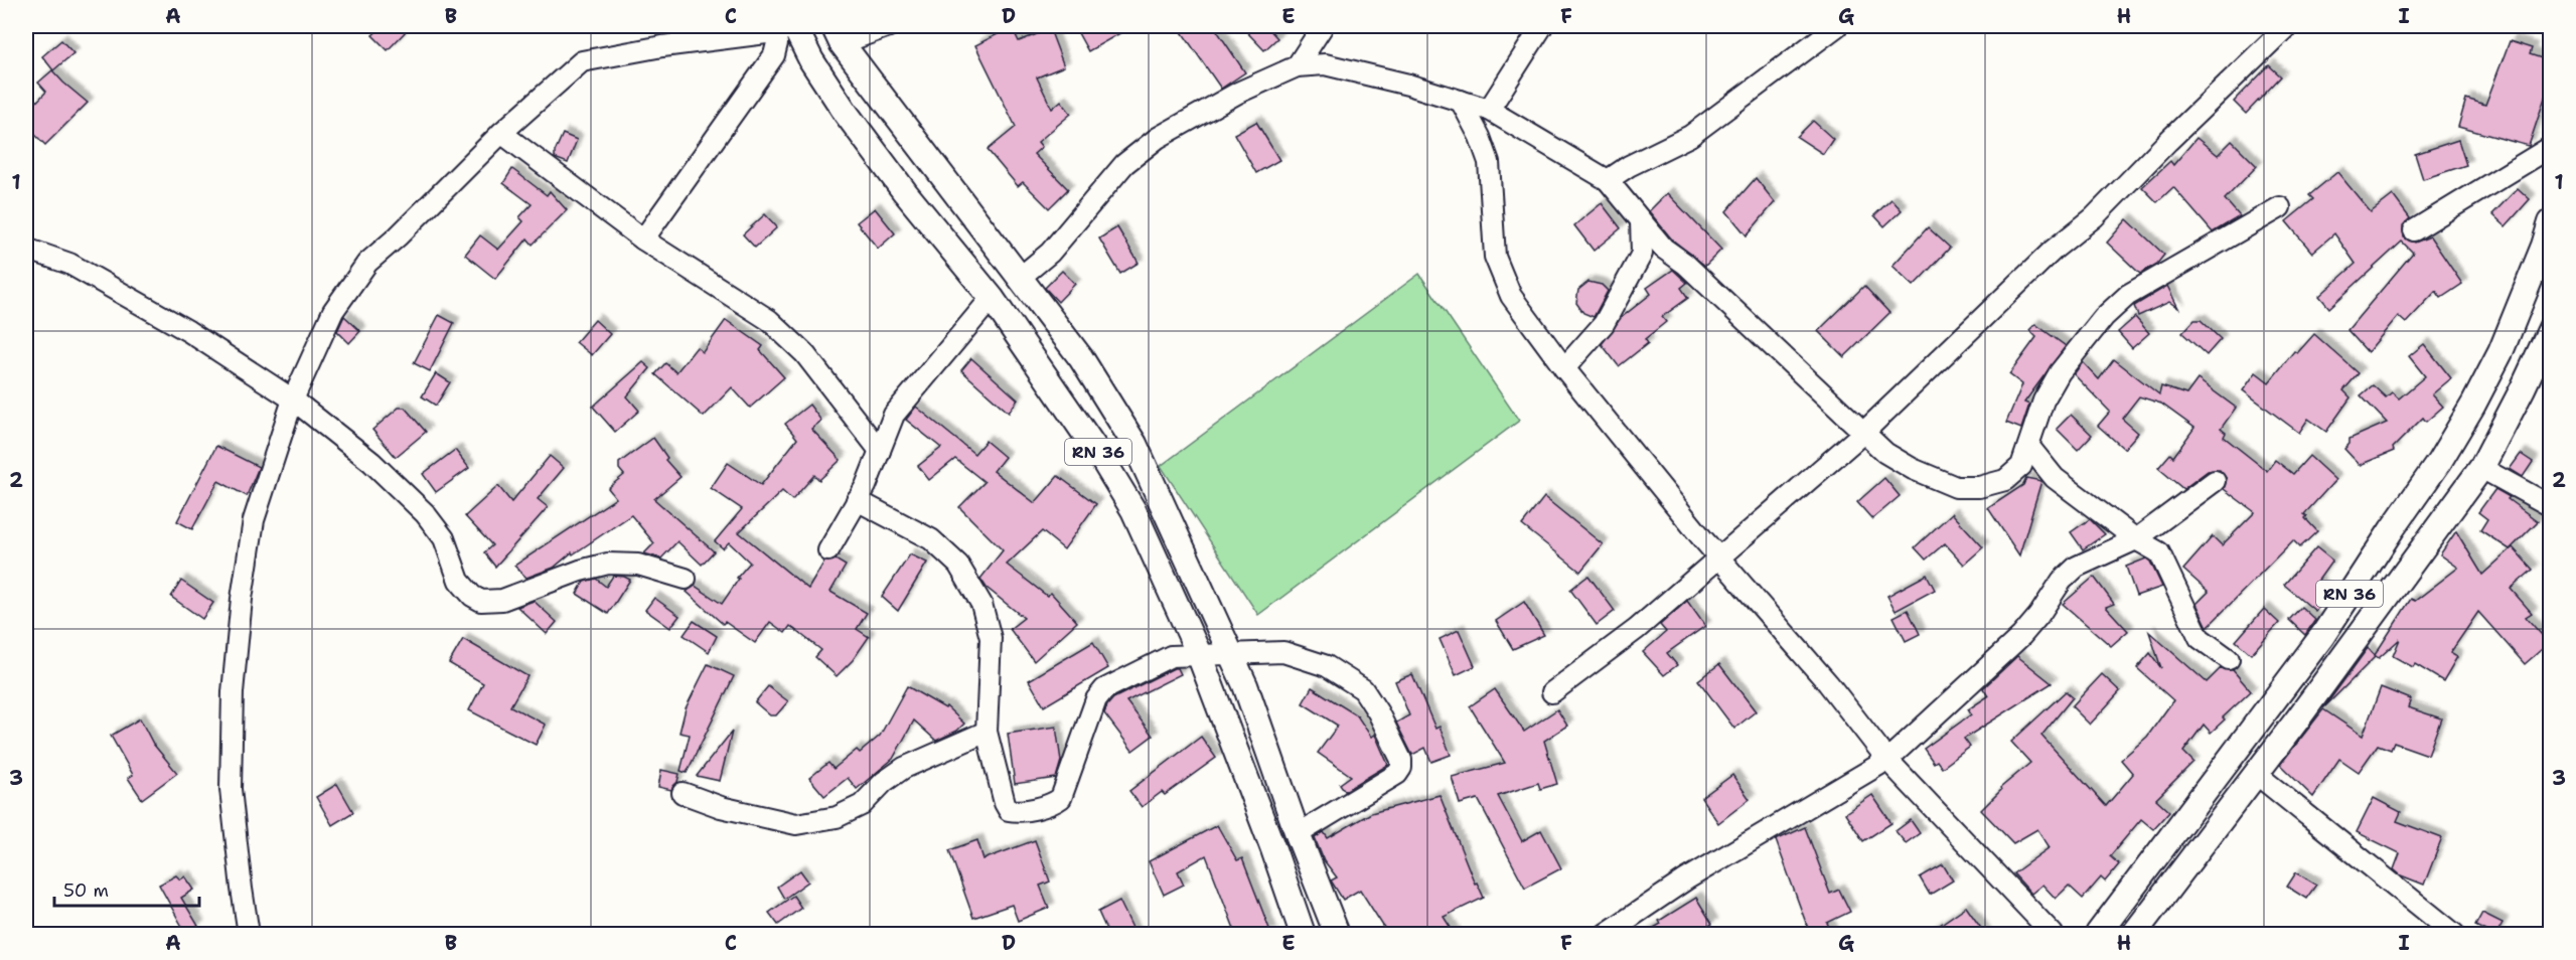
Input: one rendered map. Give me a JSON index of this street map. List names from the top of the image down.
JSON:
{
  "streets": {
    "main road": ["RN 36"]
  },
  "scale_bar": "50 m",
  "grid": {
    "columns": [
      "A",
      "B",
      "C",
      "D",
      "E",
      "F",
      "G",
      "H",
      "I"
    ],
    "rows": ["1", "2", "3"]
  }
}
